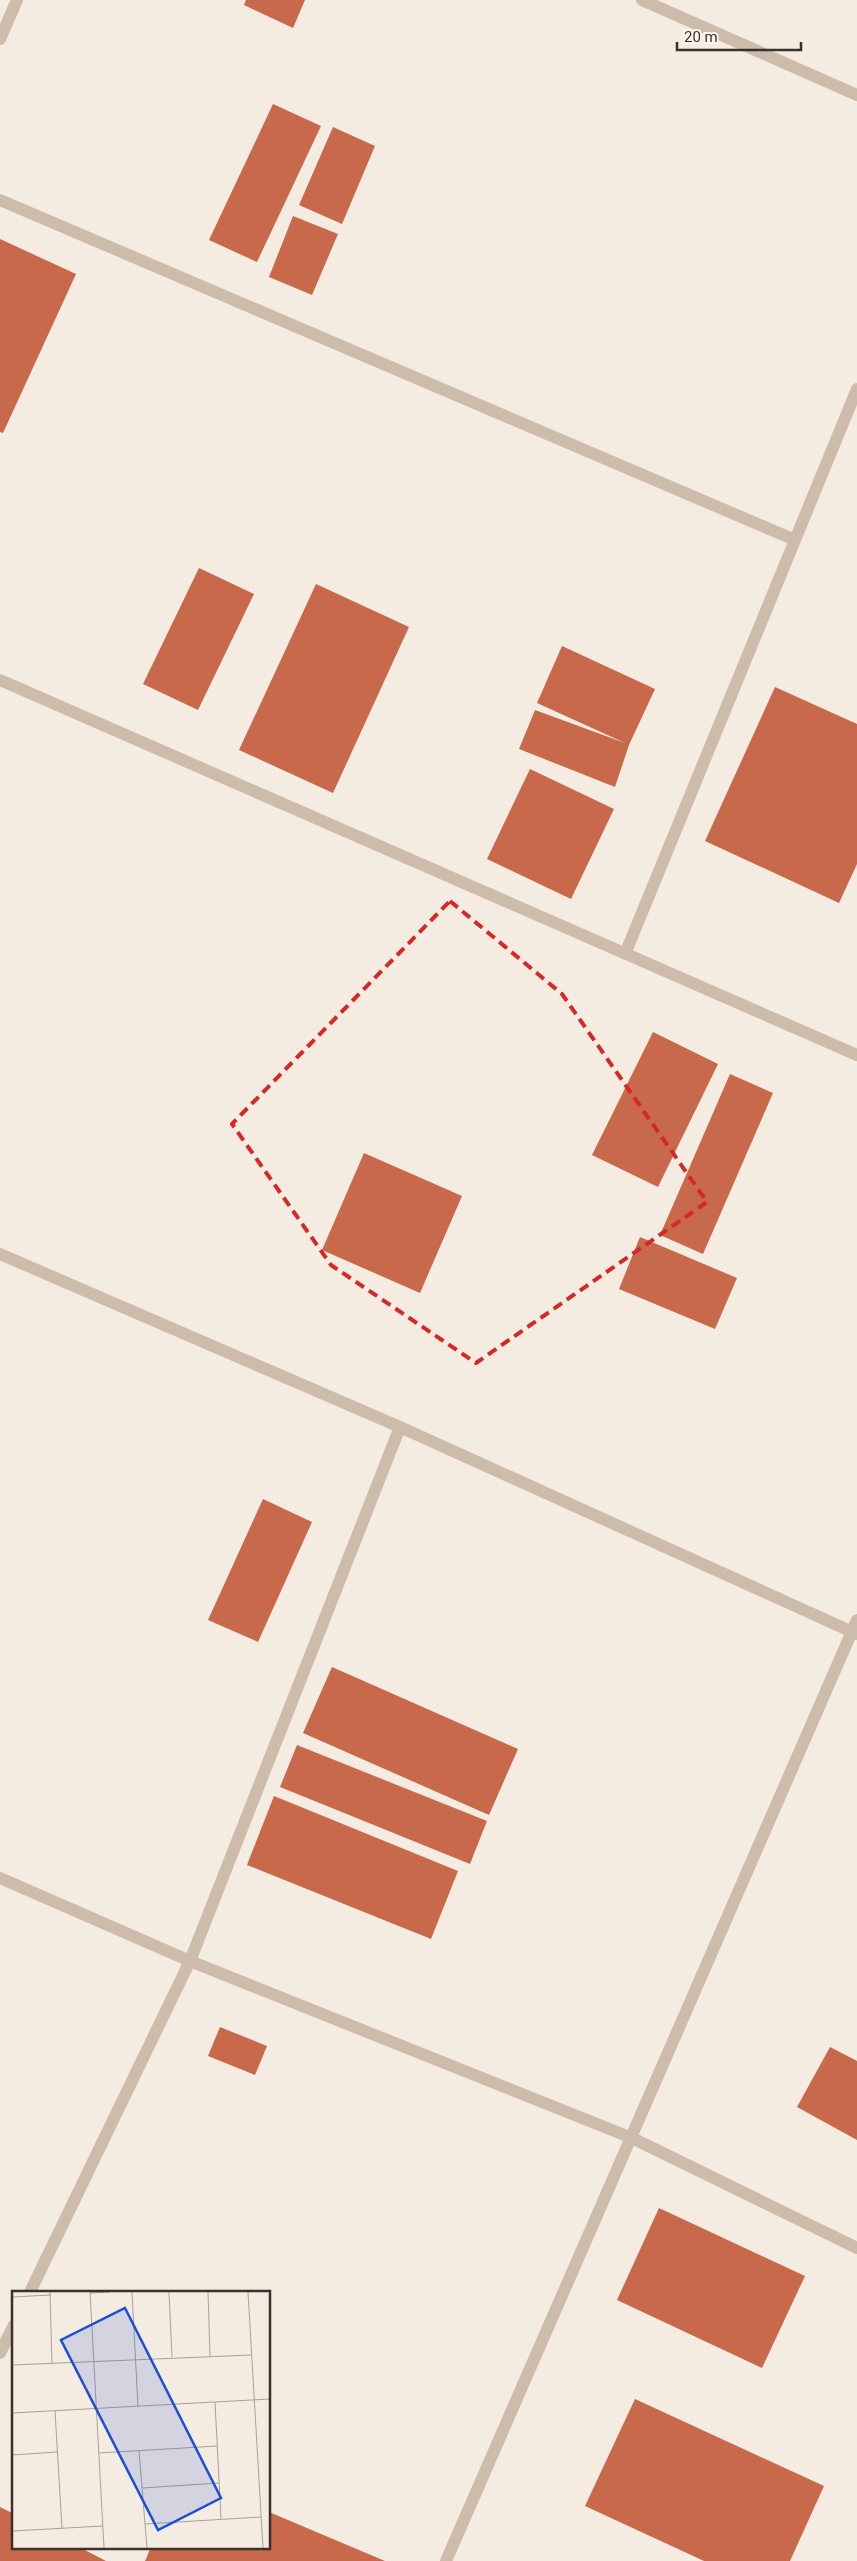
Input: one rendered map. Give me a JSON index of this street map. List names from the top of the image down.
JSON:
{
  "scale_bar": "20 m"
}
